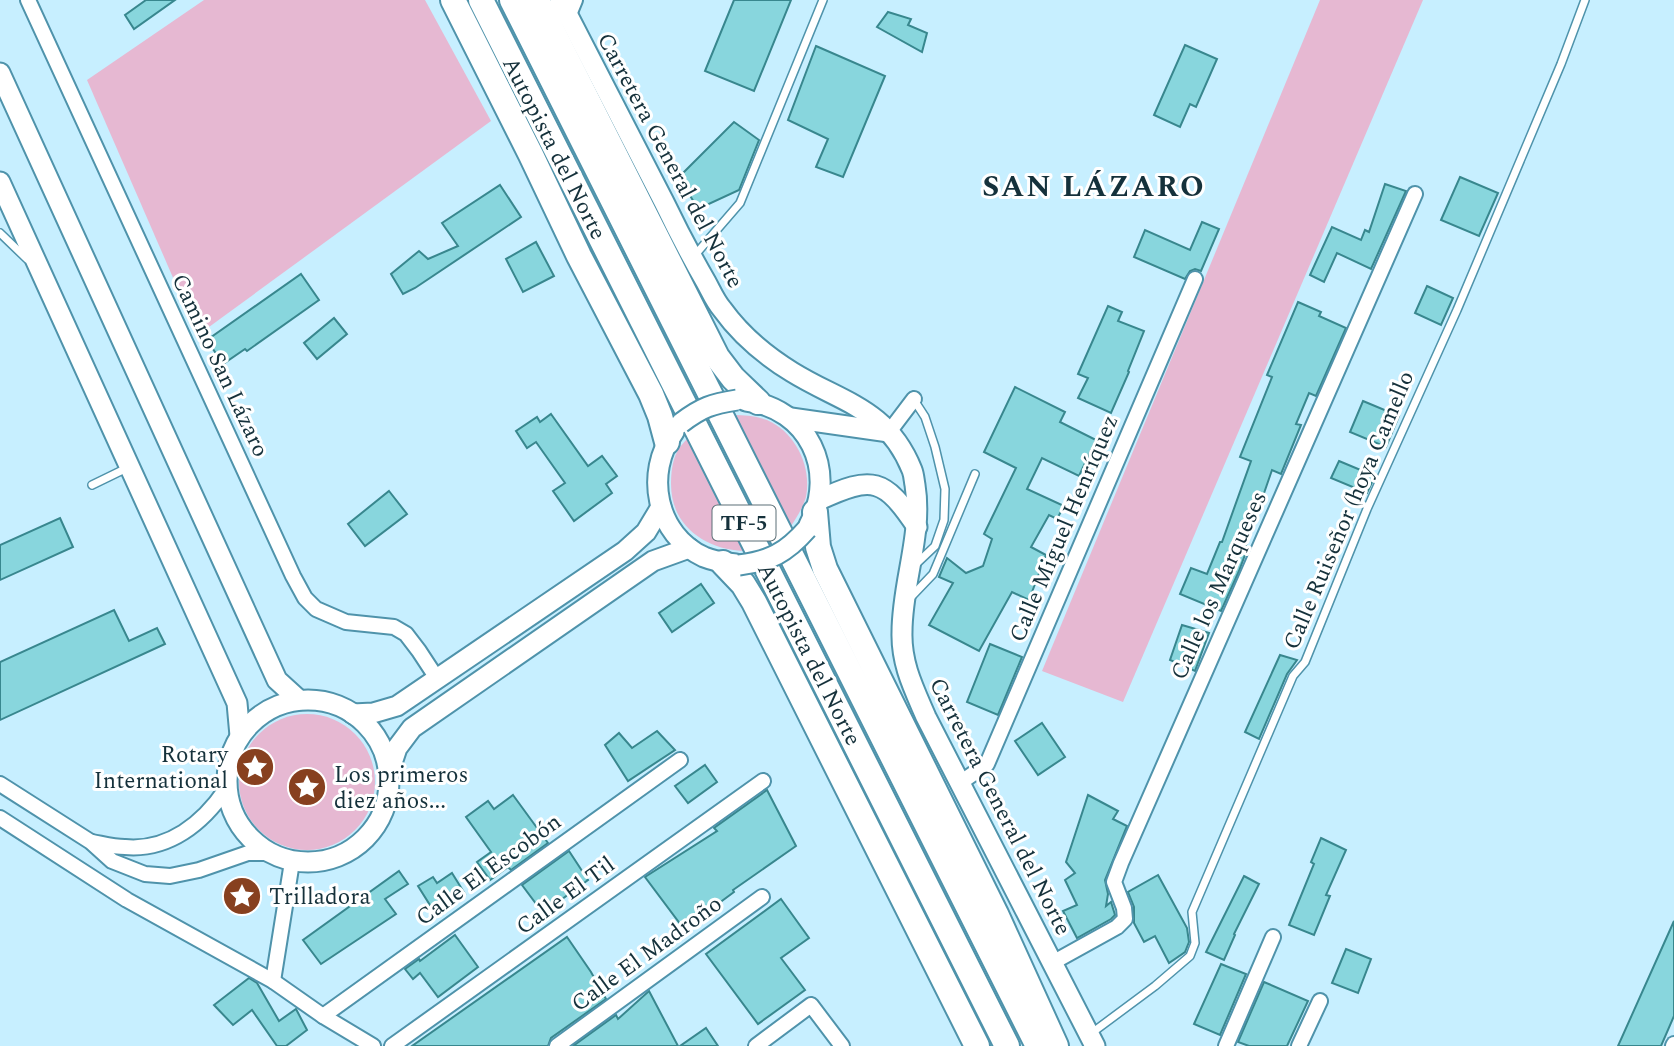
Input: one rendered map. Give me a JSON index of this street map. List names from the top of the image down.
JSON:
{
  "streets": {
    "highway": ["Autopista del Norte", "TF-5"],
    "main road": ["Carretera General del Norte"],
    "street": [
      "Camino San Lázaro",
      "Calle Miguel Henríquez",
      "Calle los Marqueses",
      "Calle El Escobón",
      "Calle El Til",
      "Calle El Madroño"
    ],
    "lane": ["Calle Ruiseñor (hoya Camello"]
  },
  "crossings": [
    ["Carretera General del Norte", "Calle Ruiseñor (hoya Camello"],
    ["Carretera General del Norte", "Calle Miguel Henríquez"],
    ["Carretera General del Norte", "Calle los Marqueses"]
  ],
  "districts": ["SAN LÁZARO"],
  "places": {
    "place": ["Rotary International", "Los primeros diez años...", "Trilladora"]
  }
}
